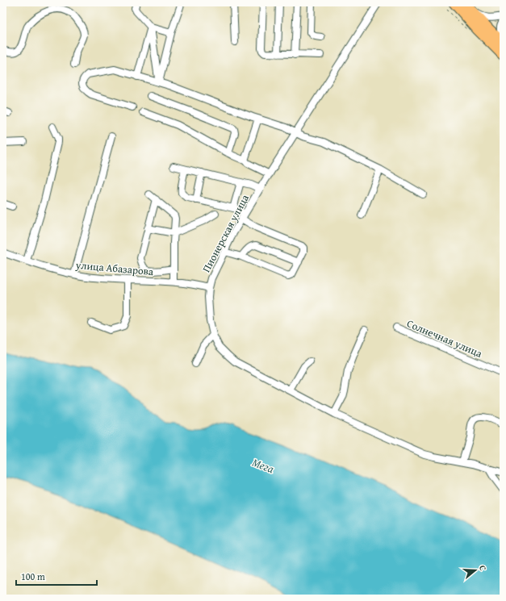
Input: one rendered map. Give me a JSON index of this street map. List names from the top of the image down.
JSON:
{
  "streets": {
    "street": ["Пионерская улица", "улица Абазарова", "Солнечная улица"]
  },
  "crossings": [
    ["Пионерская улица", "улица Абазарова"]
  ],
  "water": ["Мега"],
  "scale_bar": "100 m",
  "north": "right"
}
